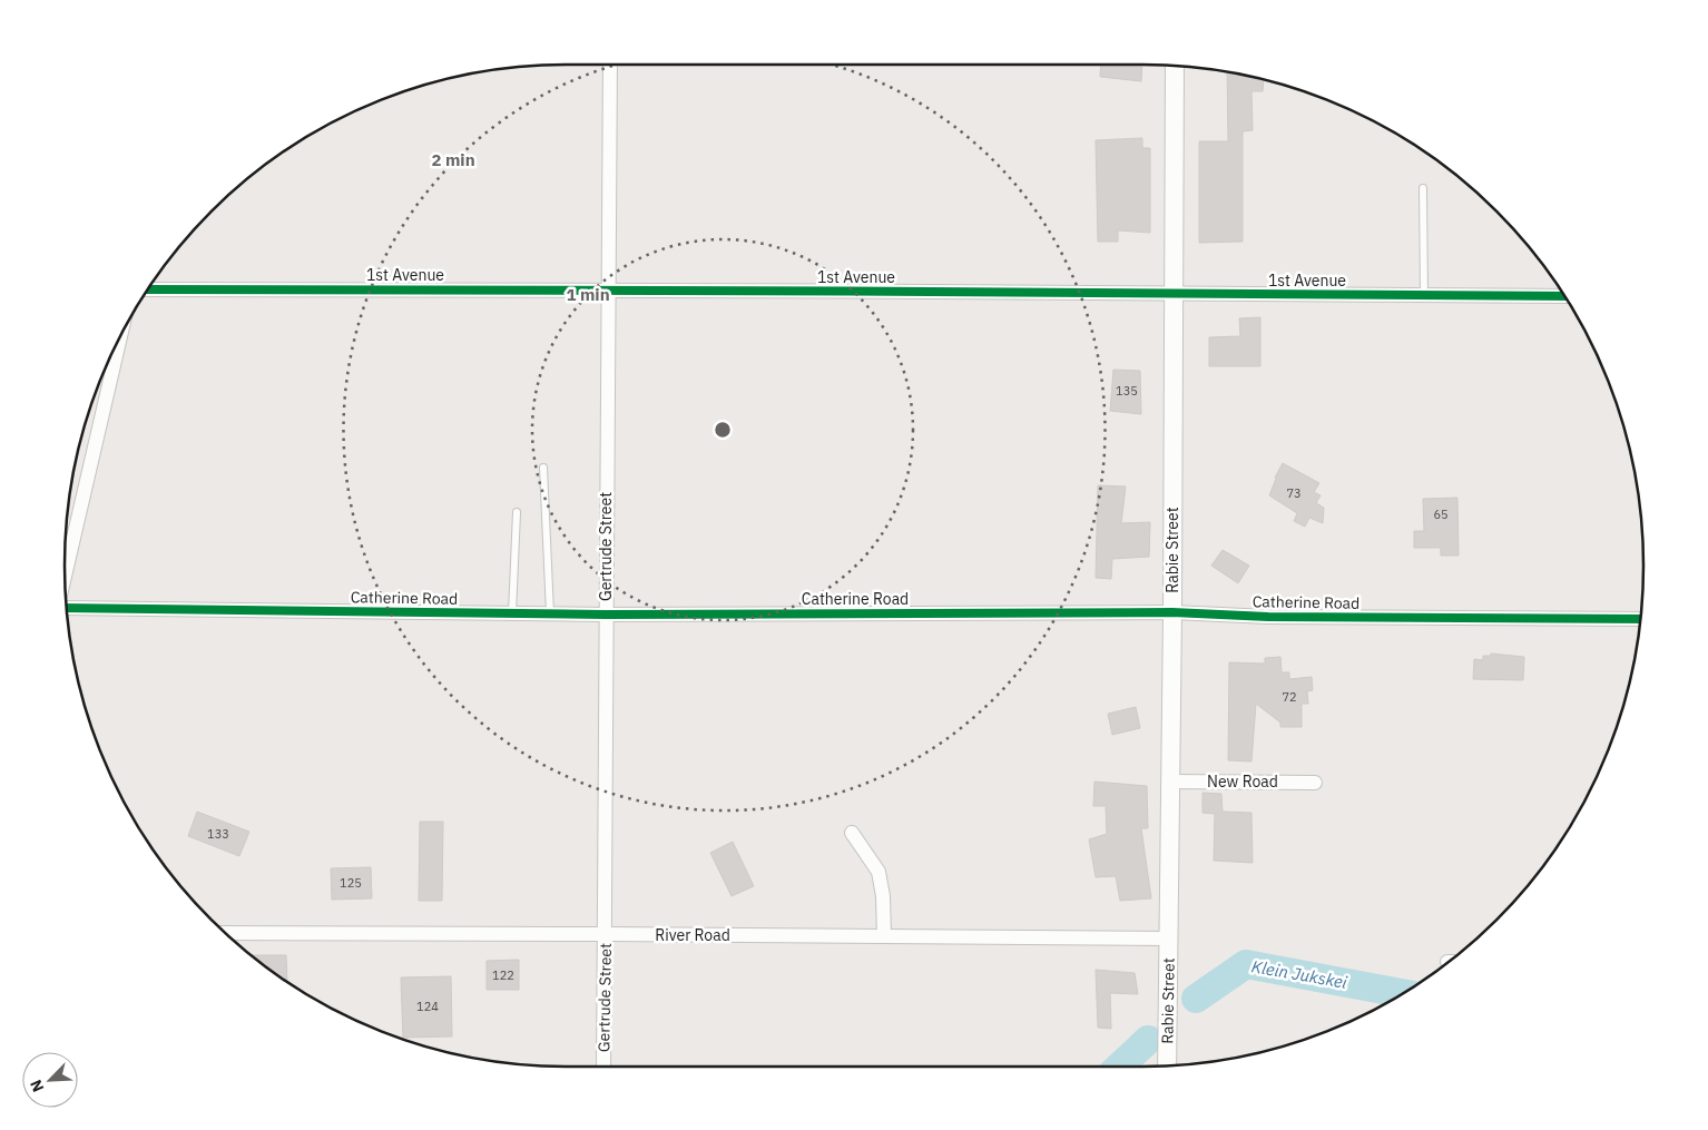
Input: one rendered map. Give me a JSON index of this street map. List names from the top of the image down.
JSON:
{
  "streets": {
    "street": [
      "1st Avenue",
      "Gertrude Street",
      "Rabie Street",
      "Catherine Road",
      "New Road",
      "River Road"
    ]
  },
  "crossings": [
    ["1st Avenue", "Gertrude Street"],
    ["1st Avenue", "Rabie Street"],
    ["Gertrude Street", "Catherine Road"],
    ["Gertrude Street", "River Road"],
    ["Rabie Street", "Catherine Road"],
    ["Rabie Street", "New Road"],
    ["Rabie Street", "River Road"]
  ],
  "water": ["Klein Jukskei"],
  "house_numbers": [
    "135",
    "73",
    "65",
    "72",
    "133",
    "125",
    "122",
    "124"
  ],
  "north": "bottom left",
  "rings": ["2 min", "1 min"]
}
